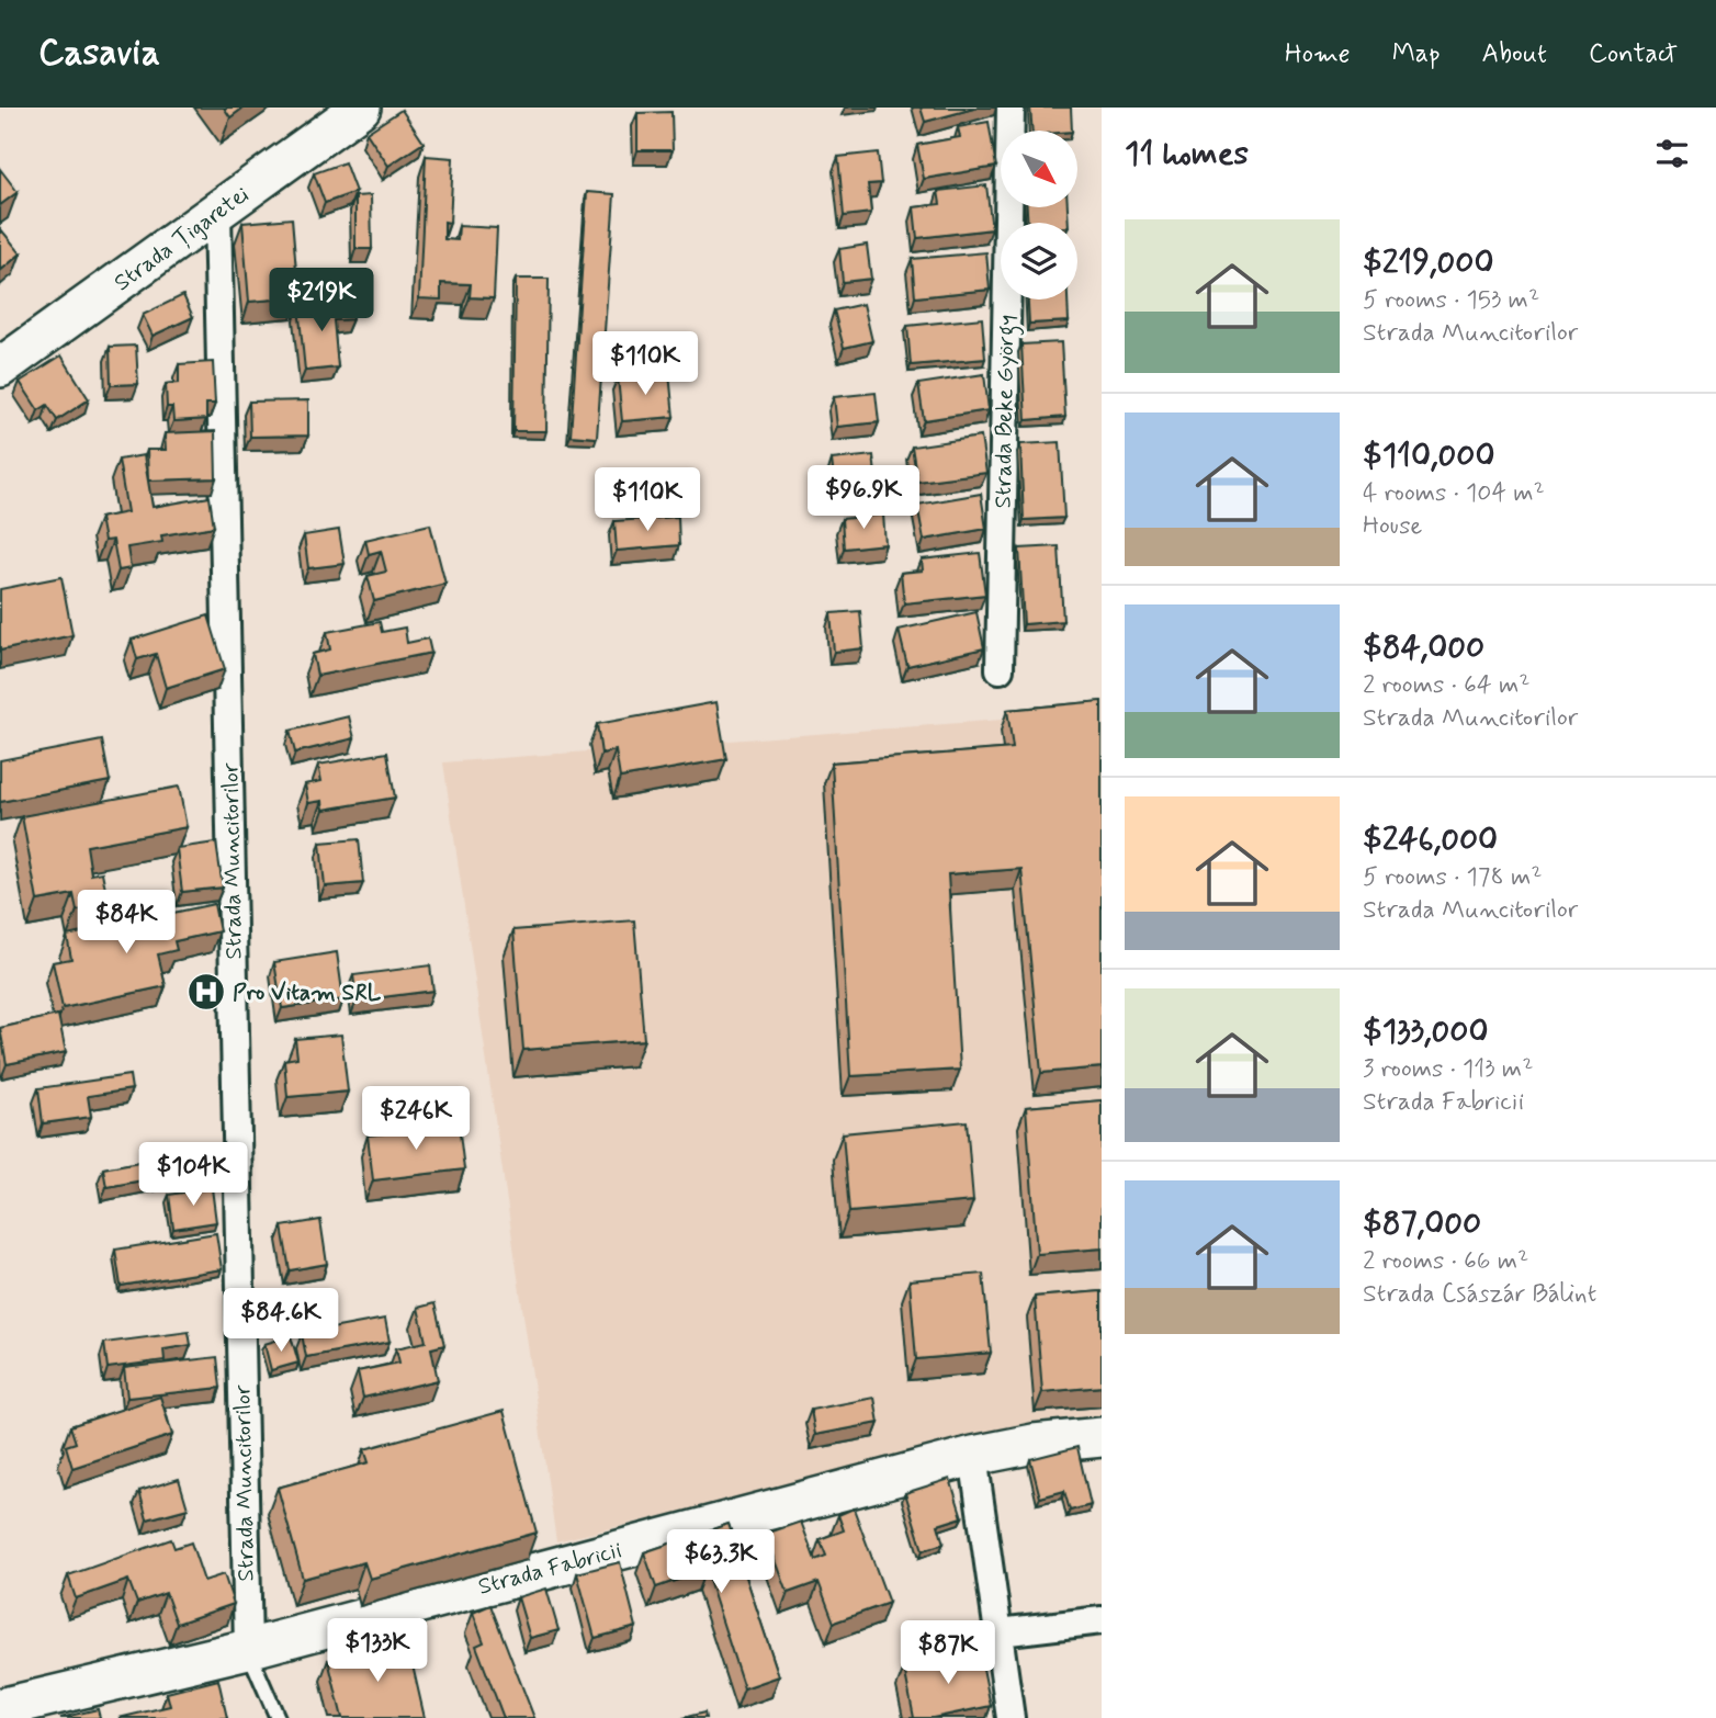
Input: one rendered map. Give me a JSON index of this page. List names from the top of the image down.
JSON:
{
  "streets": {
    "main road": ["Strada Țigaretei", "Strada Fabricii"],
    "street": ["Strada Beke György", "Strada Muncitorilor"]
  },
  "crossings": [
    ["Strada Țigaretei", "Strada Muncitorilor"],
    ["Strada Muncitorilor", "Strada Fabricii"]
  ],
  "places": {
    "hospital": ["Pro Vitam SRL"]
  },
  "north": "bottom right",
  "page": {
    "header": "Casavia",
    "nav": [
      "Home",
      "Map",
      "About",
      "Contact"
    ],
    "heading": "11 homes",
    "list": [
      {
        "name": "$219,000",
        "note": "5 rooms · 153 m² · Strada Muncitorilor"
      },
      {
        "name": "$110,000",
        "note": "4 rooms · 104 m² · House"
      },
      {
        "name": "$84,000",
        "note": "2 rooms · 64 m² · Strada Muncitorilor"
      },
      {
        "name": "$246,000",
        "note": "5 rooms · 178 m² · Strada Muncitorilor"
      },
      {
        "name": "$133,000",
        "note": "3 rooms · 113 m² · Strada Fabricii"
      },
      {
        "name": "$87,000",
        "note": "2 rooms · 66 m² · Strada Császár Bálint"
      }
    ],
    "price": [
      "$219K",
      "$110K",
      "$96.9K",
      "$110K",
      "$84K",
      "$246K",
      "$104K",
      "$84.6K",
      "$63.3K",
      "$133K",
      "$87K"
    ]
  }
}
